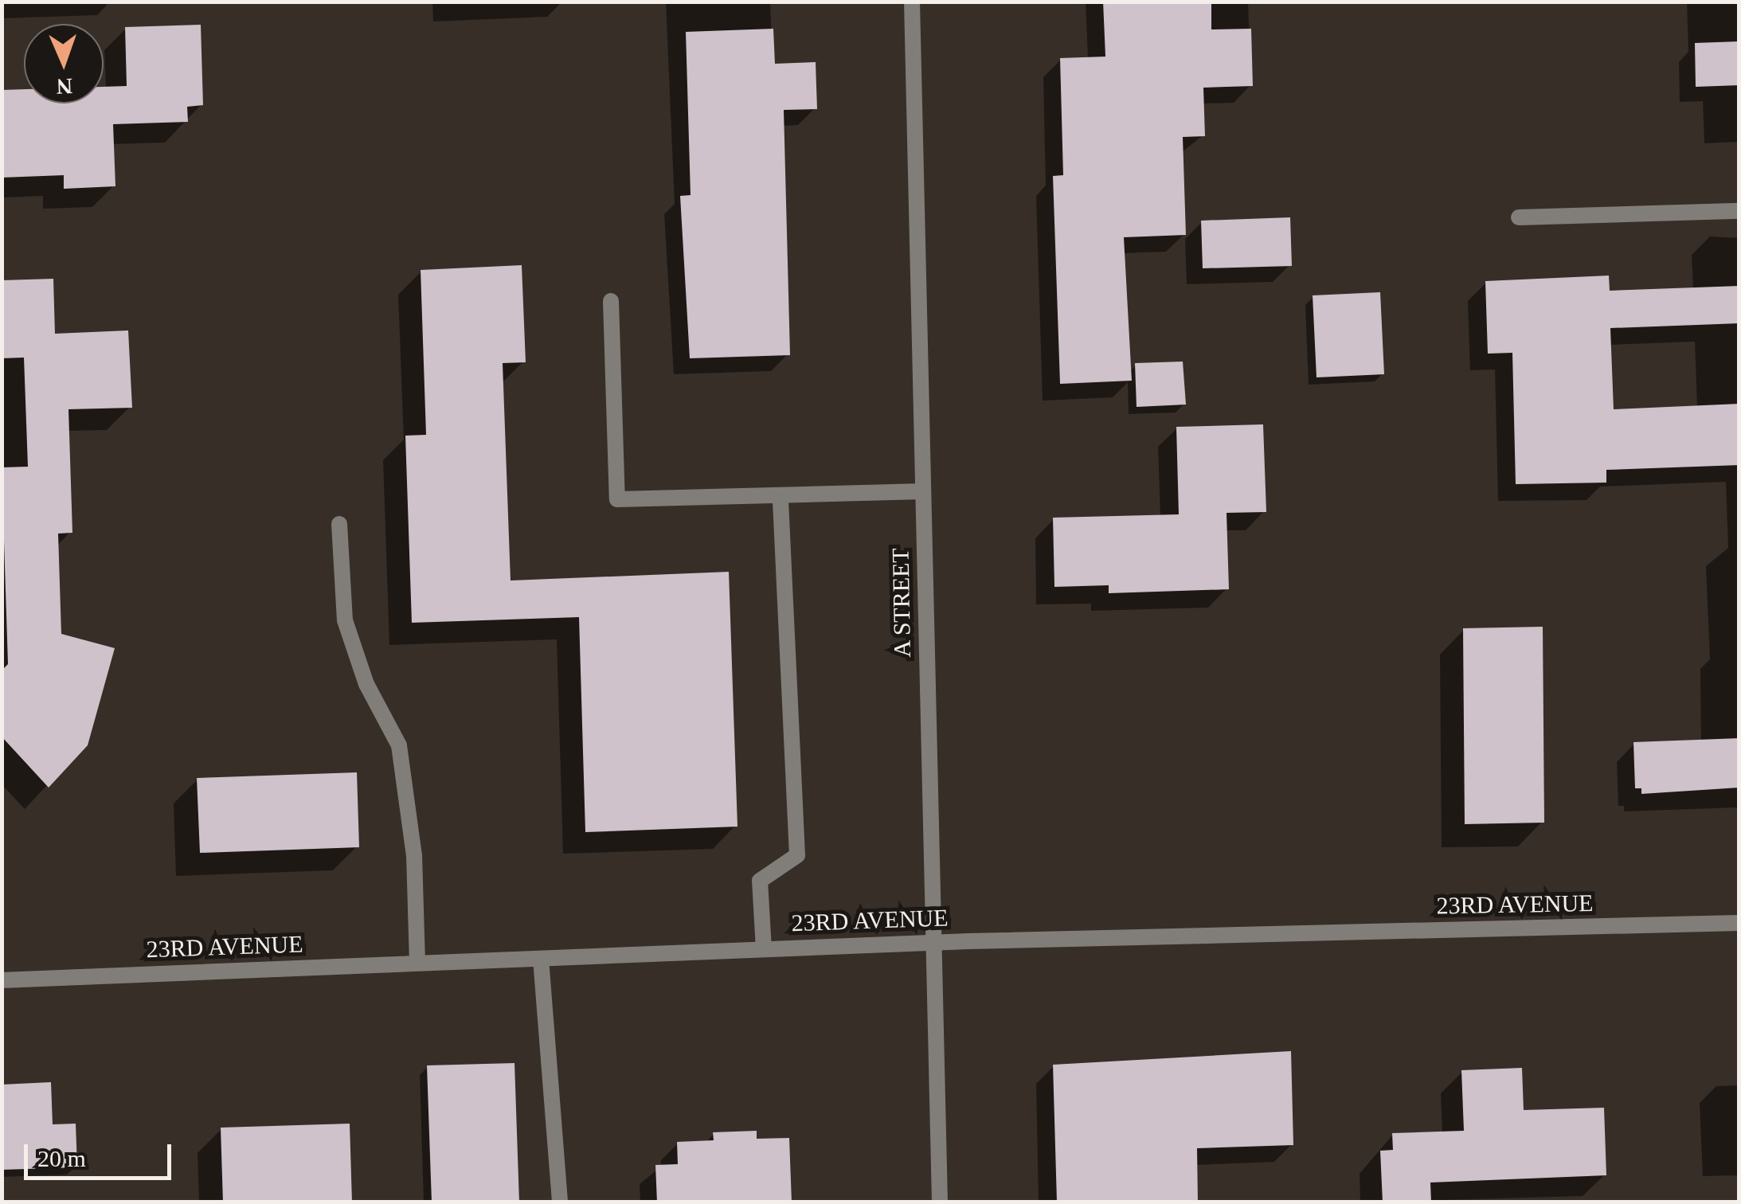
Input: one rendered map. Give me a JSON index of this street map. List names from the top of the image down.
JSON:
{
  "streets": {
    "street": ["A STREET", "23RD AVENUE"]
  },
  "crossings": [
    ["A STREET", "23RD AVENUE"]
  ],
  "scale_bar": "20 m",
  "north": "bottom"
}
